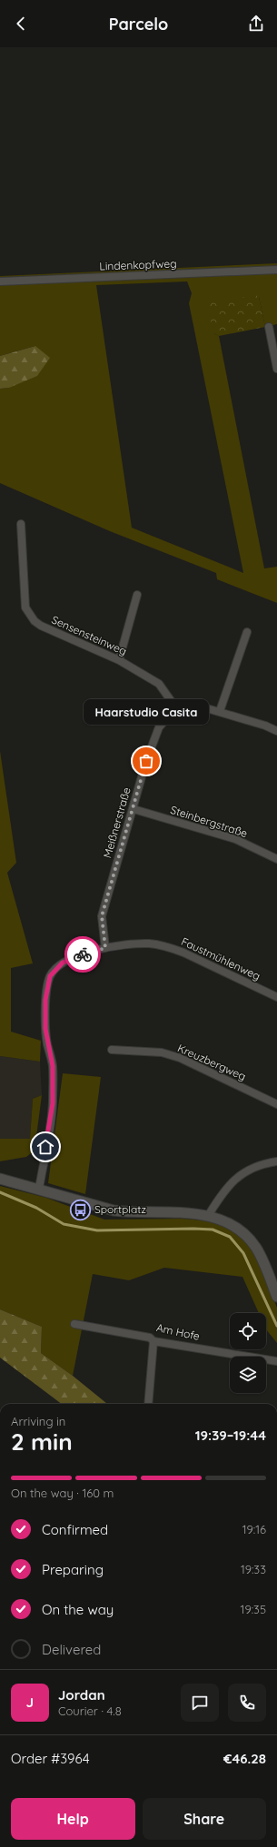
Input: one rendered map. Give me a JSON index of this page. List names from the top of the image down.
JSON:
{
  "streets": {
    "street": [
      "Lindenkopfweg",
      "Sensensteinweg",
      "Steinbergstraße",
      "Meißnerstraße",
      "Faustmühlenweg",
      "Kreuzbergweg",
      "Am Hofe"
    ]
  },
  "crossings": [
    ["Sensensteinweg", "Meißnerstraße"],
    ["Steinbergstraße", "Meißnerstraße"],
    ["Meißnerstraße", "Faustmühlenweg"]
  ],
  "places": {
    "other": ["Haarstudio Casita"],
    "bus stop": ["Sportplatz"]
  },
  "page": {
    "header": "Parcelo",
    "bubble": "Haarstudio Casita",
    "heading": ["2 min", "Arriving in", "19:39–19:44"],
    "panel": [
      "Jordan",
      "Courier · 4.8",
      "Order #3964",
      "€46.28"
    ],
    "bar": "On the way · 160 m",
    "list": [
      ["Confirmed", "19:16"],
      ["Preparing", "19:33"],
      ["On the way", "19:35"],
      "Delivered"
    ],
    "round": "J",
    "buttons": ["Help", "Share"]
  }
}
